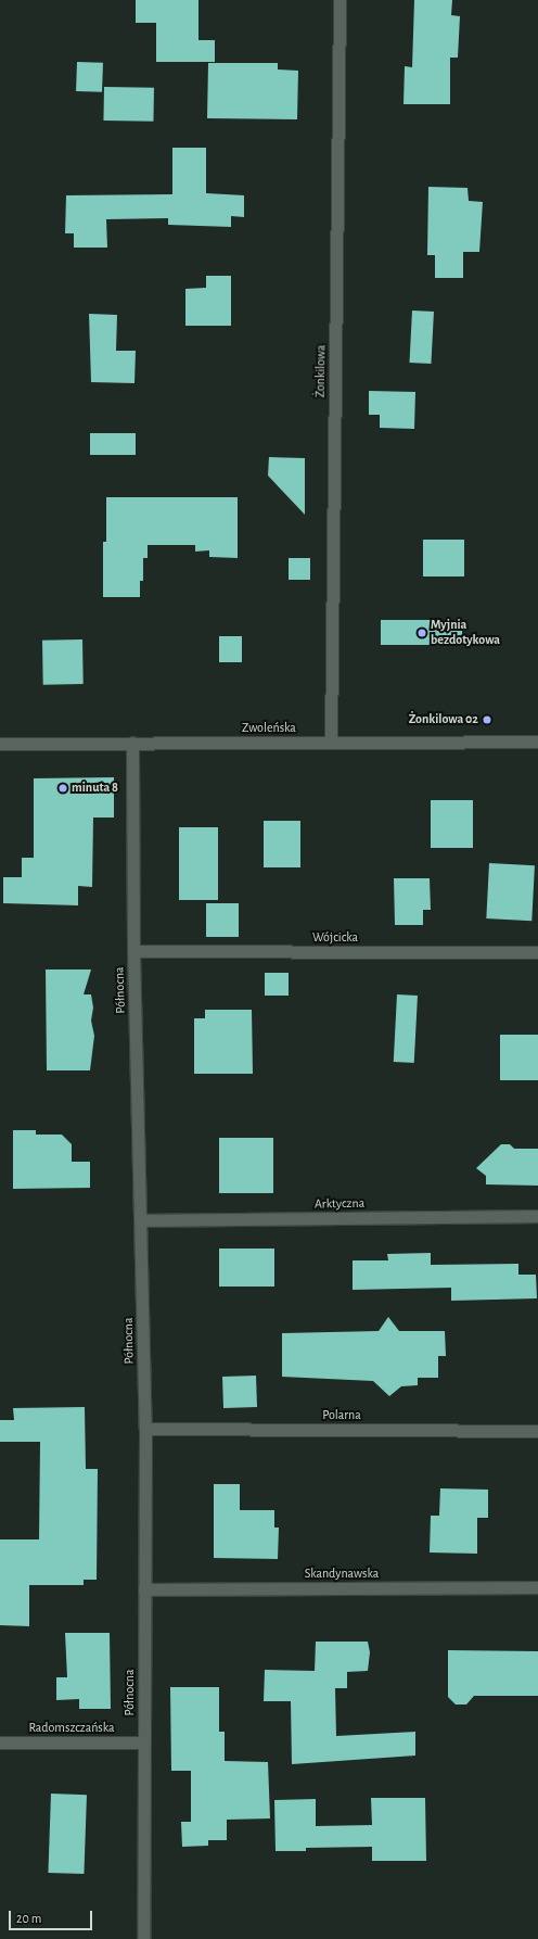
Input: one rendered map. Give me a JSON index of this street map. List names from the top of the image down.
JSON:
{
  "streets": {
    "street": [
      "Żonkilowa",
      "Zwoleńska",
      "Wójcicka",
      "Północna",
      "Arktyczna",
      "Polarna",
      "Skandynawska",
      "Radomszczańska"
    ]
  },
  "crossings": [
    ["Żonkilowa", "Zwoleńska"],
    ["Zwoleńska", "Północna"],
    ["Wójcicka", "Północna"],
    ["Północna", "Arktyczna"],
    ["Północna", "Polarna"],
    ["Północna", "Skandynawska"],
    ["Północna", "Radomszczańska"]
  ],
  "places": ["Myjnia bezdotykowa", "Żonkilowa 02", "minuta 8"],
  "scale_bar": "20 m"
}
